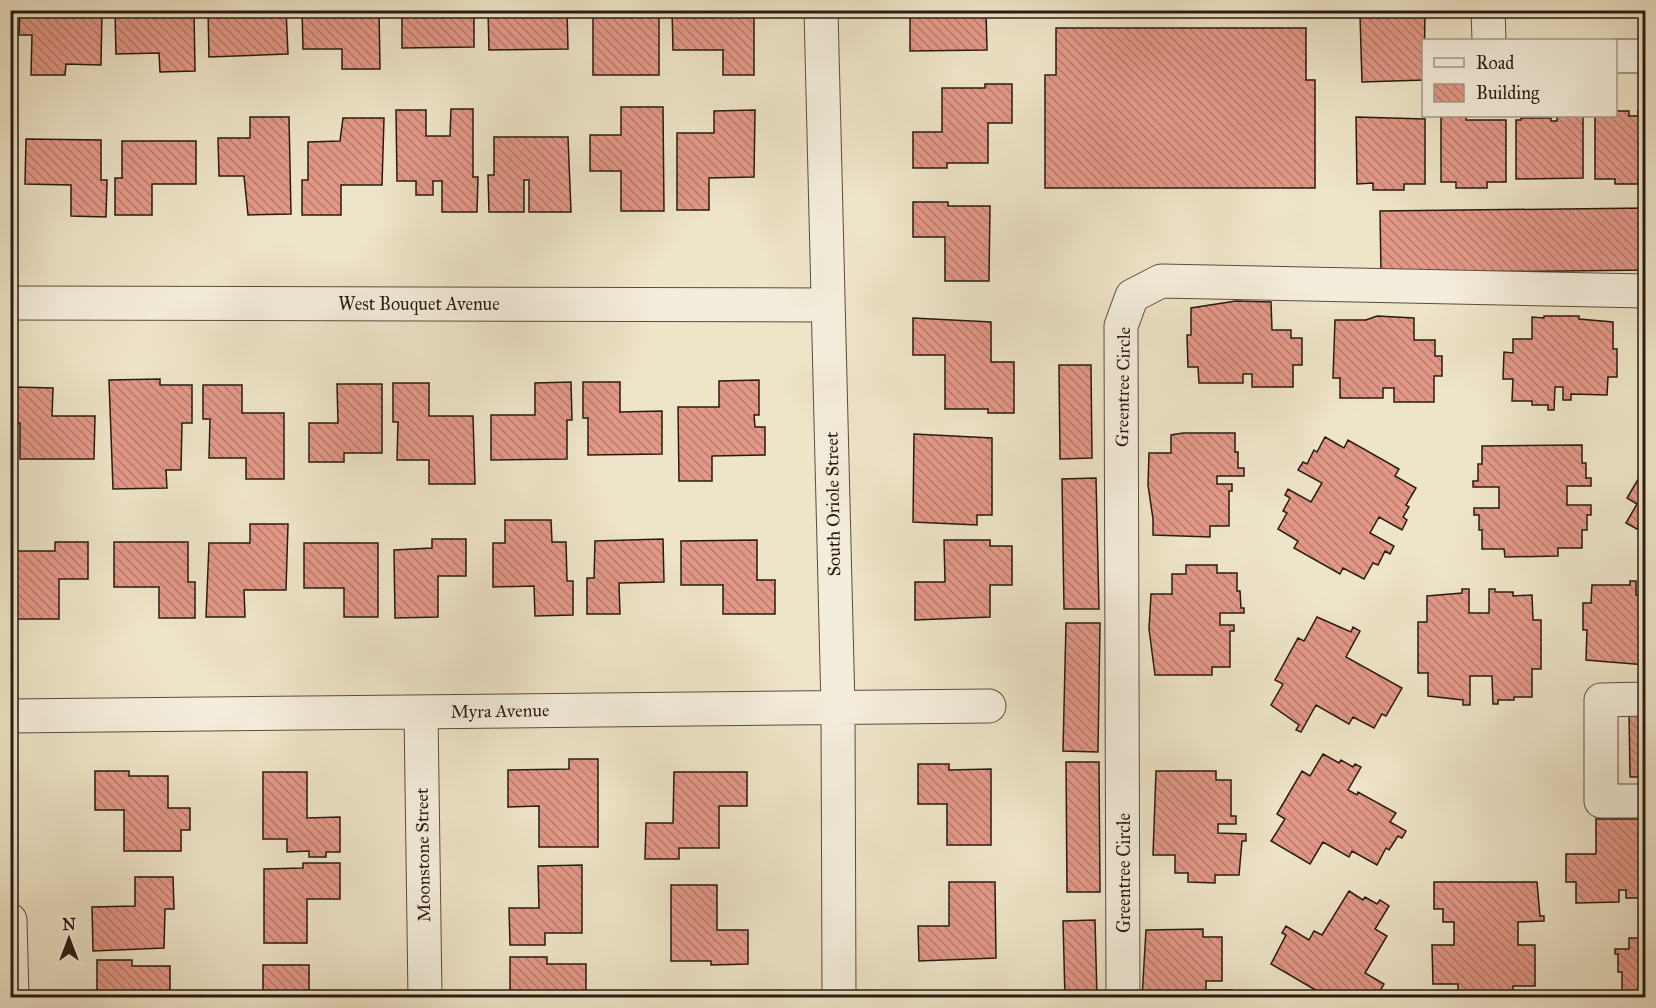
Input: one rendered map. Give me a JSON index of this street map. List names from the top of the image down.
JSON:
{
  "streets": {
    "street": [
      "West Bouquet Avenue",
      "Greentree Circle",
      "South Oriole Street",
      "Myra Avenue",
      "Moonstone Street"
    ]
  },
  "crossings": [
    ["West Bouquet Avenue", "South Oriole Street"],
    ["South Oriole Street", "Myra Avenue"],
    ["Myra Avenue", "Moonstone Street"]
  ],
  "legend": ["Road", "Building"],
  "north": "top"
}
